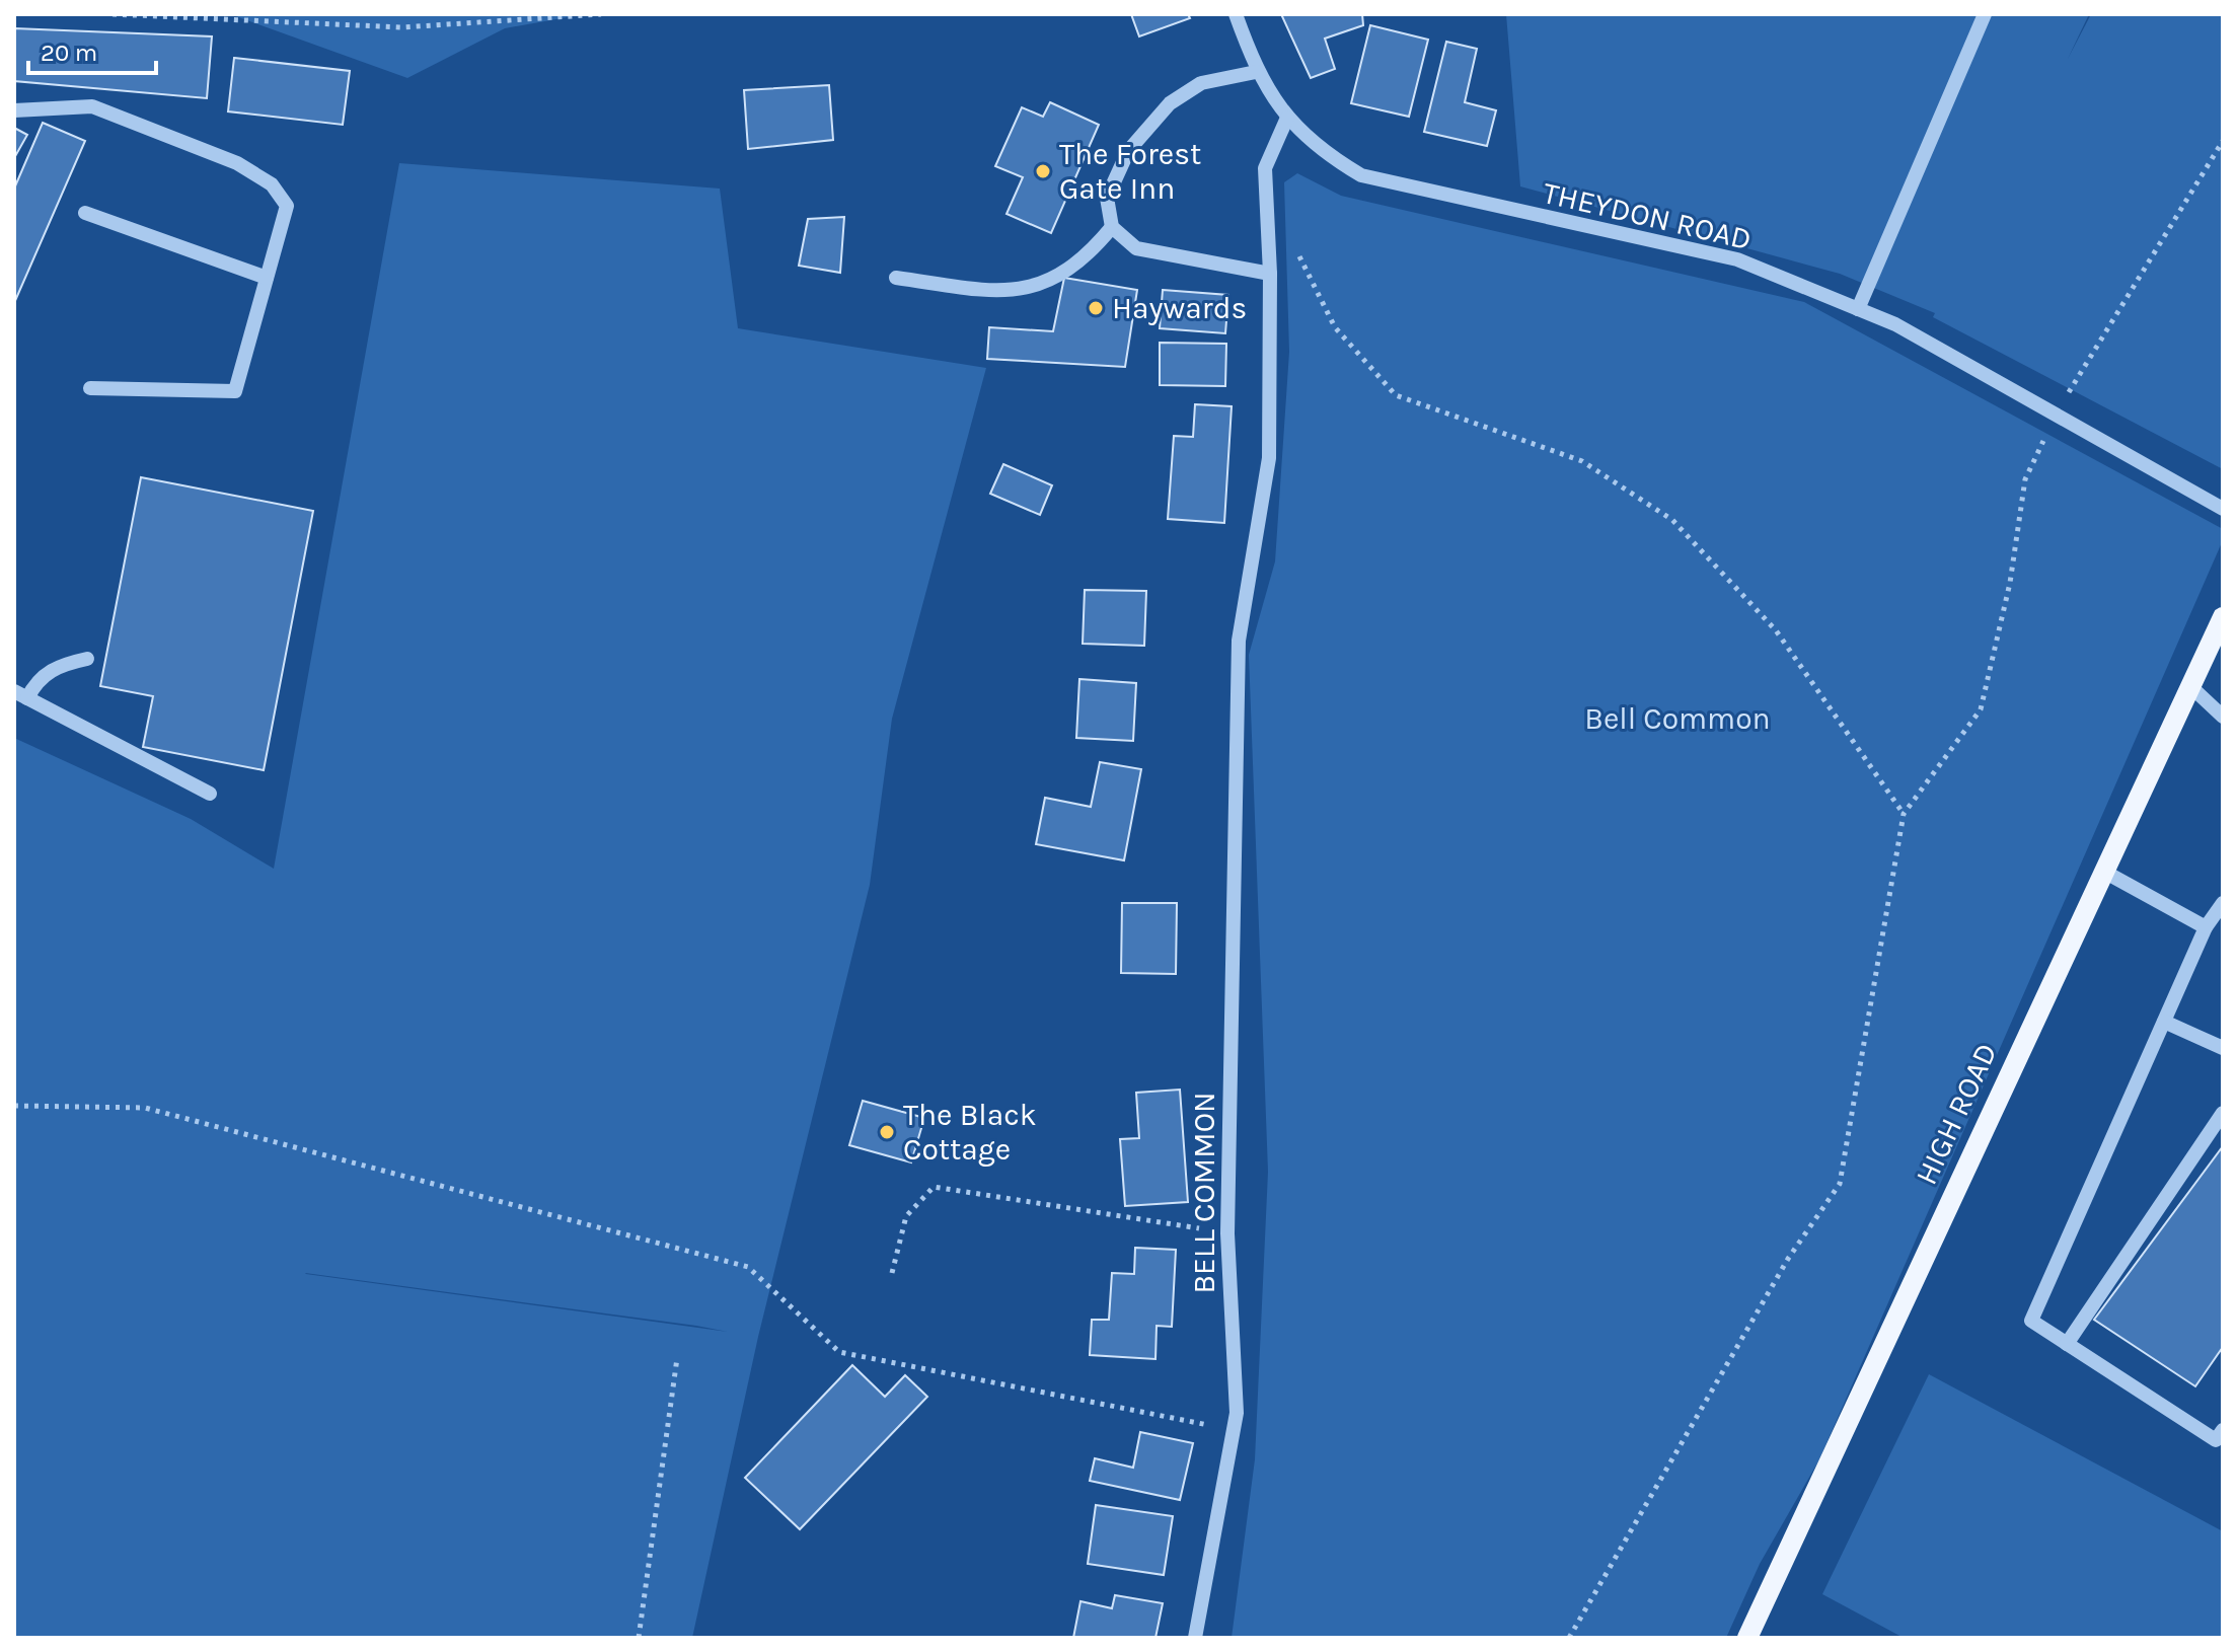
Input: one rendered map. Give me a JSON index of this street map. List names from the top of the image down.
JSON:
{
  "streets": {
    "main road": ["HIGH ROAD"],
    "street": ["THEYDON ROAD", "BELL COMMON"]
  },
  "crossings": [
    ["THEYDON ROAD", "BELL COMMON"]
  ],
  "parks": ["Bell Common"],
  "places": ["The Forest Gate Inn", "Haywards", "The Black Cottage"],
  "scale_bar": "20 m"
}
